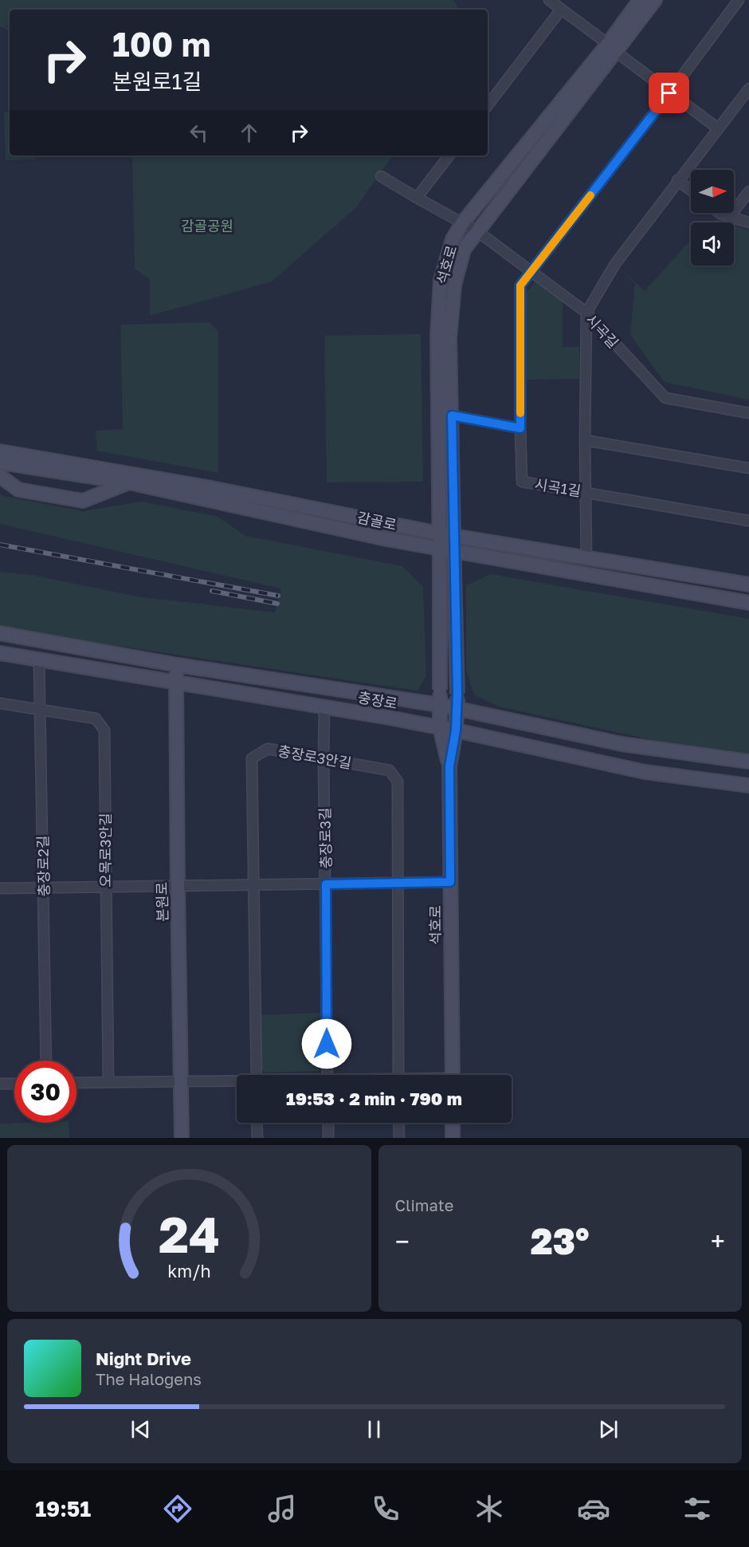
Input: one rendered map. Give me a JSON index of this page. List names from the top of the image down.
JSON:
{
  "streets": {
    "main road": [
      "석호로",
      "감골로",
      "충장로",
      "본원로"
    ],
    "street": [
      "시곡길",
      "시곡1길",
      "충장로3안길",
      "충장로3길",
      "오목로3안길",
      "충장로2길"
    ]
  },
  "crossings": [
    ["석호로", "시곡길"],
    ["석호로", "감골로"],
    ["석호로", "충장로"],
    ["시곡길", "시곡1길"],
    ["충장로", "충장로3길"],
    ["충장로", "충장로2길"],
    ["충장로", "본원로"],
    ["충장로3안길", "충장로3길"],
    ["오목로3안길", "충장로2길"]
  ],
  "parks": ["감골공원"],
  "north": "right",
  "page": {
    "turn": ["100 m", "본원로1길"],
    "limit": "30",
    "trip": "19:53 · 2 min · 790 m",
    "tile": "Climate",
    "heat": ["−", "23°", "+"],
    "song": ["Night Drive", "The Halogens"],
    "tabs": "19:51",
    "gauge": ["24", "km/h"]
  }
}
